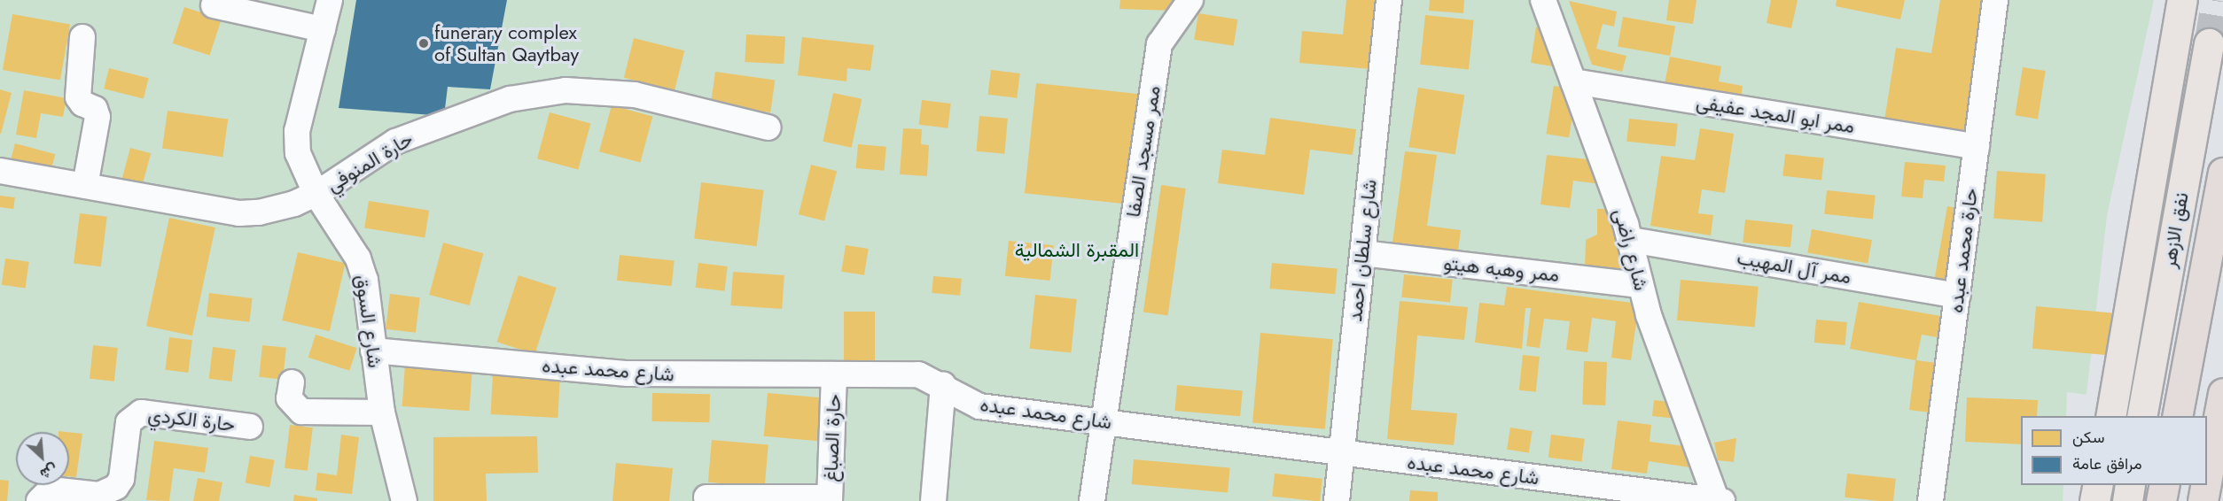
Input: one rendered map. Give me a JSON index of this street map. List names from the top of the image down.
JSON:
{
  "streets": {
    "main road": ["نفق الازهر"],
    "street": [
      "ممر ابو المجد عفيفى",
      "ممر مسجد الصفا",
      "حارة المنوفي",
      "شارع راضى",
      "شارع سلطان احمد",
      "حارة محمد عبده",
      "ممر آل المهيب",
      "ممر وهبه هيتو",
      "شارع السوق",
      "شارع محمد عبده",
      "حارة الكردي",
      "حارة الصباغ"
    ]
  },
  "crossings": [
    ["ممر ابو المجد عفيفى", "شارع راضى"],
    ["ممر ابو المجد عفيفى", "حارة محمد عبده"],
    ["ممر مسجد الصفا", "شارع محمد عبده"],
    ["حارة المنوفي", "شارع السوق"],
    ["شارع راضى", "ممر آل المهيب"],
    ["شارع راضى", "ممر وهبه هيتو"],
    ["شارع راضى", "شارع محمد عبده"],
    ["شارع سلطان احمد", "ممر وهبه هيتو"],
    ["شارع سلطان احمد", "شارع محمد عبده"],
    ["حارة محمد عبده", "ممر آل المهيب"],
    ["شارع السوق", "شارع محمد عبده"],
    ["شارع محمد عبده", "حارة الصباغ"]
  ],
  "parks": ["المقبرة الشمالية"],
  "places": ["funerary complex of Sultan Qaytbay"],
  "legend": ["سكن", "مرافق عامة"],
  "north": "bottom right"
}
